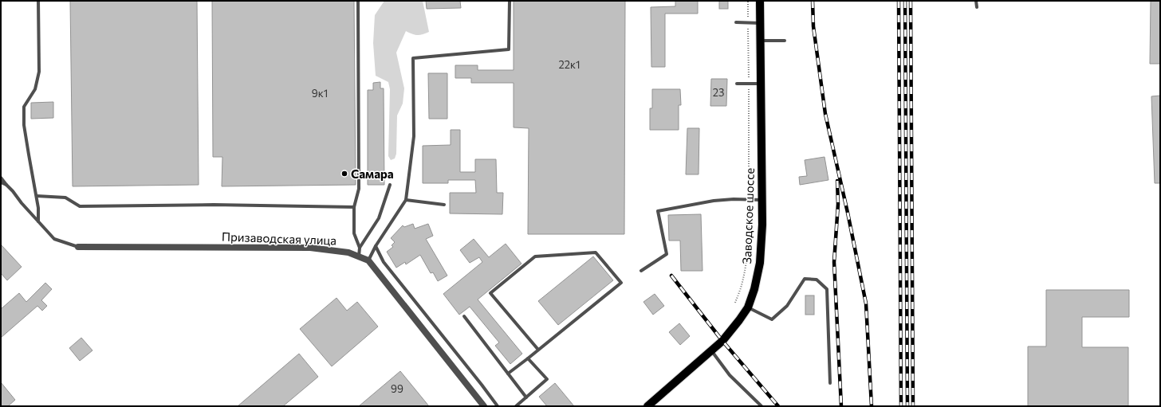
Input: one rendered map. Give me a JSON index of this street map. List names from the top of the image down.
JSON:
{
  "streets": {
    "main road": ["Заводское шоссе"],
    "street": ["Призаводская улица"]
  },
  "places": ["Самара"],
  "house_numbers": [
    "22к1",
    "23",
    "9к1",
    "99"
  ]
}
